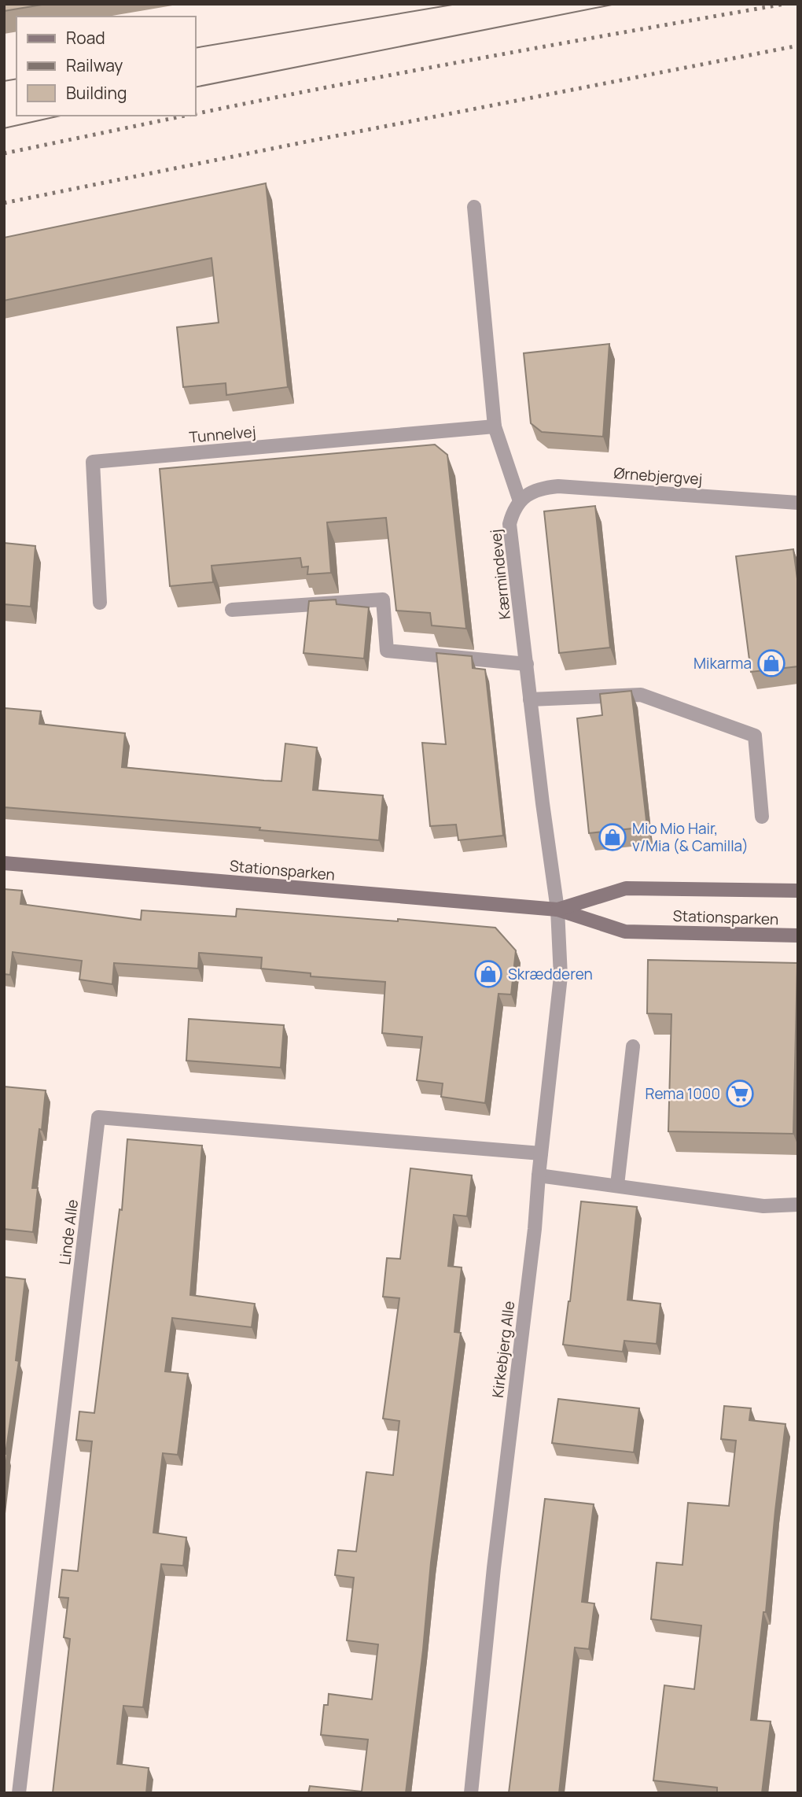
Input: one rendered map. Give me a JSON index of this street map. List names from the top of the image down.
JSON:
{
  "streets": {
    "street": [
      "Tunnelvej",
      "Ørnebjergvej",
      "Kærmindevej",
      "Stationsparken",
      "Linde Alle",
      "Kirkebjerg Alle"
    ]
  },
  "crossings": [
    ["Ørnebjergvej", "Kærmindevej"],
    ["Kærmindevej", "Stationsparken"],
    ["Kærmindevej", "Kirkebjerg Alle"],
    ["Stationsparken", "Kirkebjerg Alle"],
    ["Linde Alle", "Kirkebjerg Alle"]
  ],
  "places": {
    "shop": ["Mikarma", "Mio Mio Hair, v/Mia (& Camilla)", "Skrædderen"],
    "supermarket": ["Rema 1000"]
  },
  "legend": ["Road", "Railway", "Building"]
}
